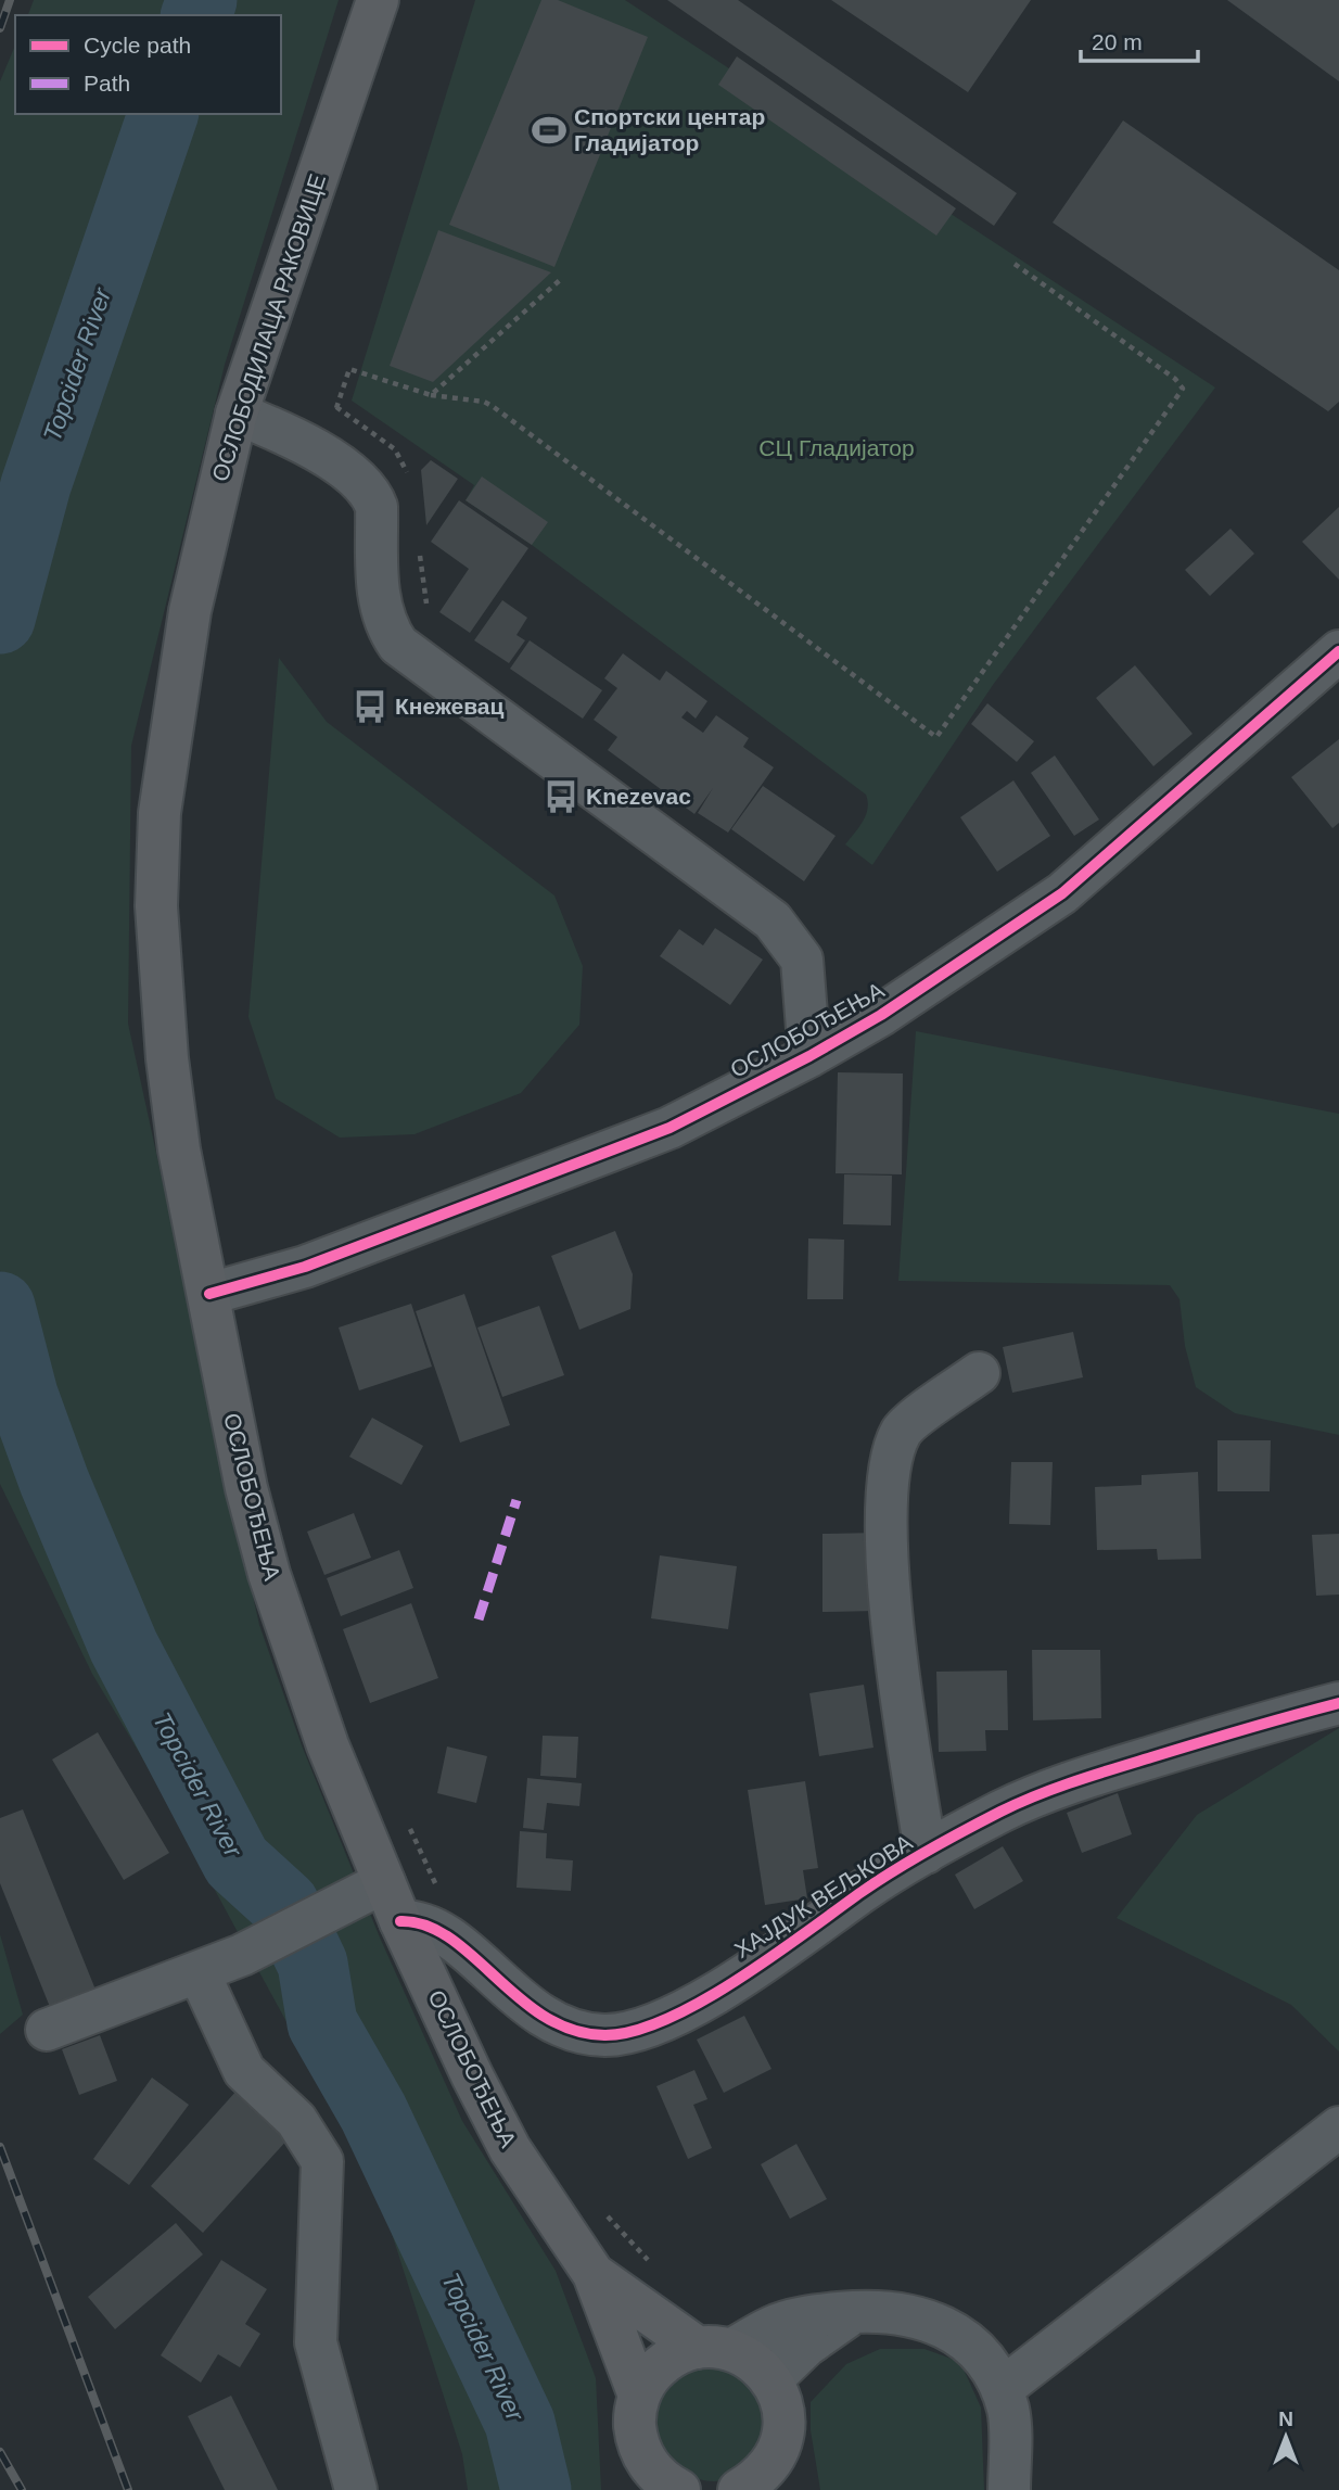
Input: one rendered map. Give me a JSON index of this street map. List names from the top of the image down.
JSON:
{
  "streets": {
    "main road": ["ОСЛОБОДИЛАЦА РАКОВИЦЕ", "ОСЛОБОЂЕЊА"],
    "street": ["ХАЈДУК ВЕЉКОВА"]
  },
  "crossings": [
    ["ОСЛОБОДИЛАЦА РАКОВИЦЕ", "ОСЛОБОЂЕЊА"],
    ["ОСЛОБОЂЕЊА", "ХАЈДУК ВЕЉКОВА"]
  ],
  "water": ["Topcider River"],
  "parks": ["СЦ Гладијатор"],
  "places": {
    "sports": ["Спортски центар Гладијатор"],
    "bus stop": ["Кнежевац", "Knezevac"]
  },
  "legend": ["Cycle path", "Path"],
  "scale_bar": "20 m",
  "north": "top"
}
